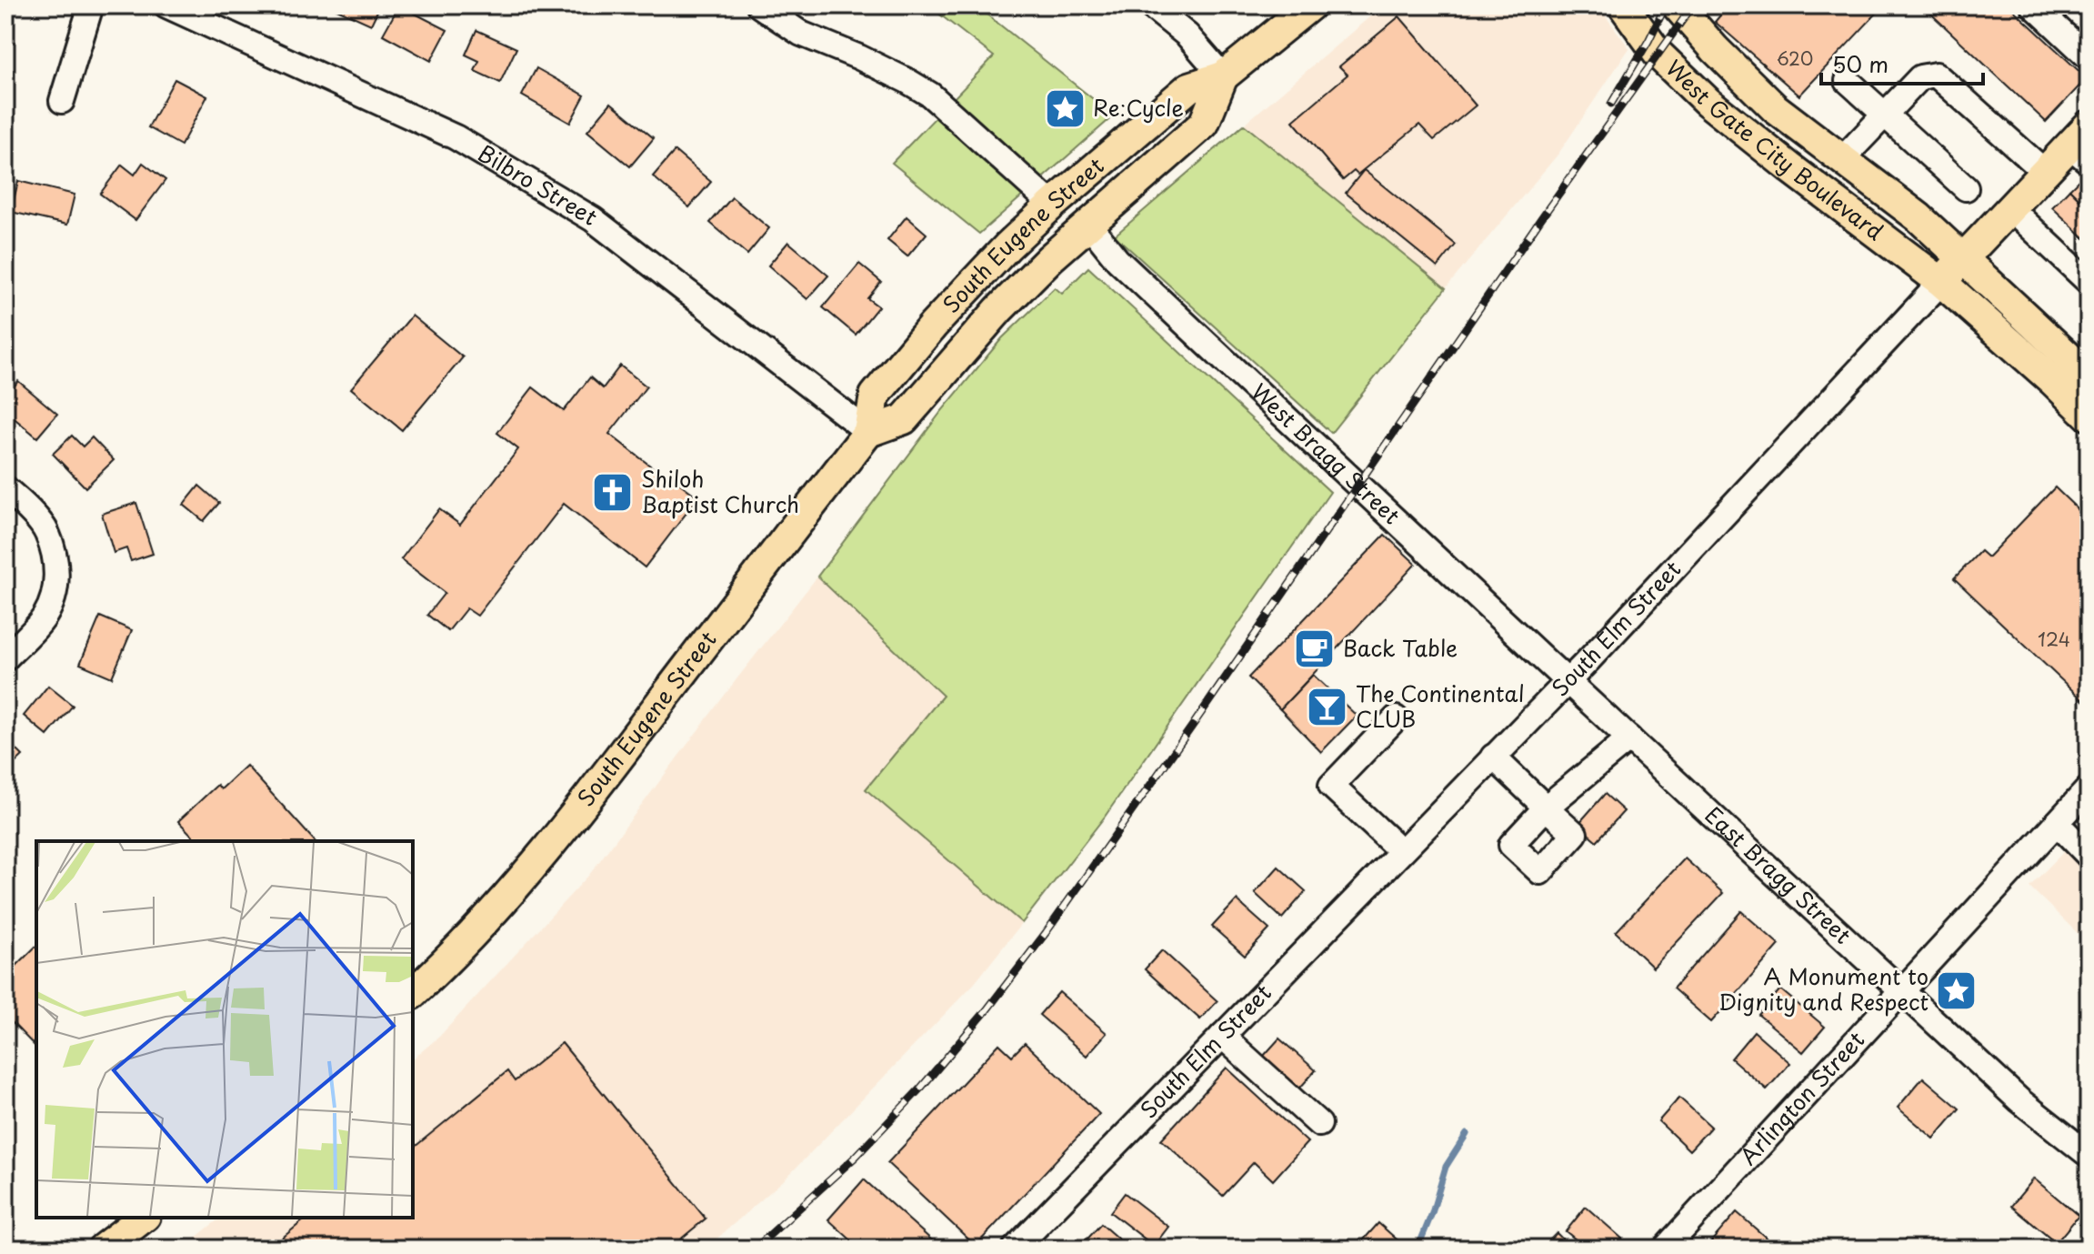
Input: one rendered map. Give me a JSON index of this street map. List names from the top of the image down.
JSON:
{
  "streets": {
    "main road": ["West Gate City Boulevard", "South Eugene Street", "South Elm Street"],
    "street": [
      "Bilbro Street",
      "West Bragg Street",
      "East Bragg Street",
      "Arlington Street"
    ]
  },
  "crossings": [
    ["West Gate City Boulevard", "South Elm Street"],
    ["Bilbro Street", "South Eugene Street"],
    ["South Eugene Street", "West Bragg Street"],
    ["West Bragg Street", "South Elm Street"],
    ["West Bragg Street", "East Bragg Street"],
    ["South Elm Street", "East Bragg Street"],
    ["East Bragg Street", "Arlington Street"]
  ],
  "places": {
    "place": ["Re:Cycle", "A Monument to Dignity and Respect"],
    "church": ["Shiloh Baptist Church"],
    "cafe": ["Back Table"],
    "bar": ["The Continental CLUB"]
  },
  "house_numbers": ["620", "124"],
  "scale_bar": "50 m"
}
